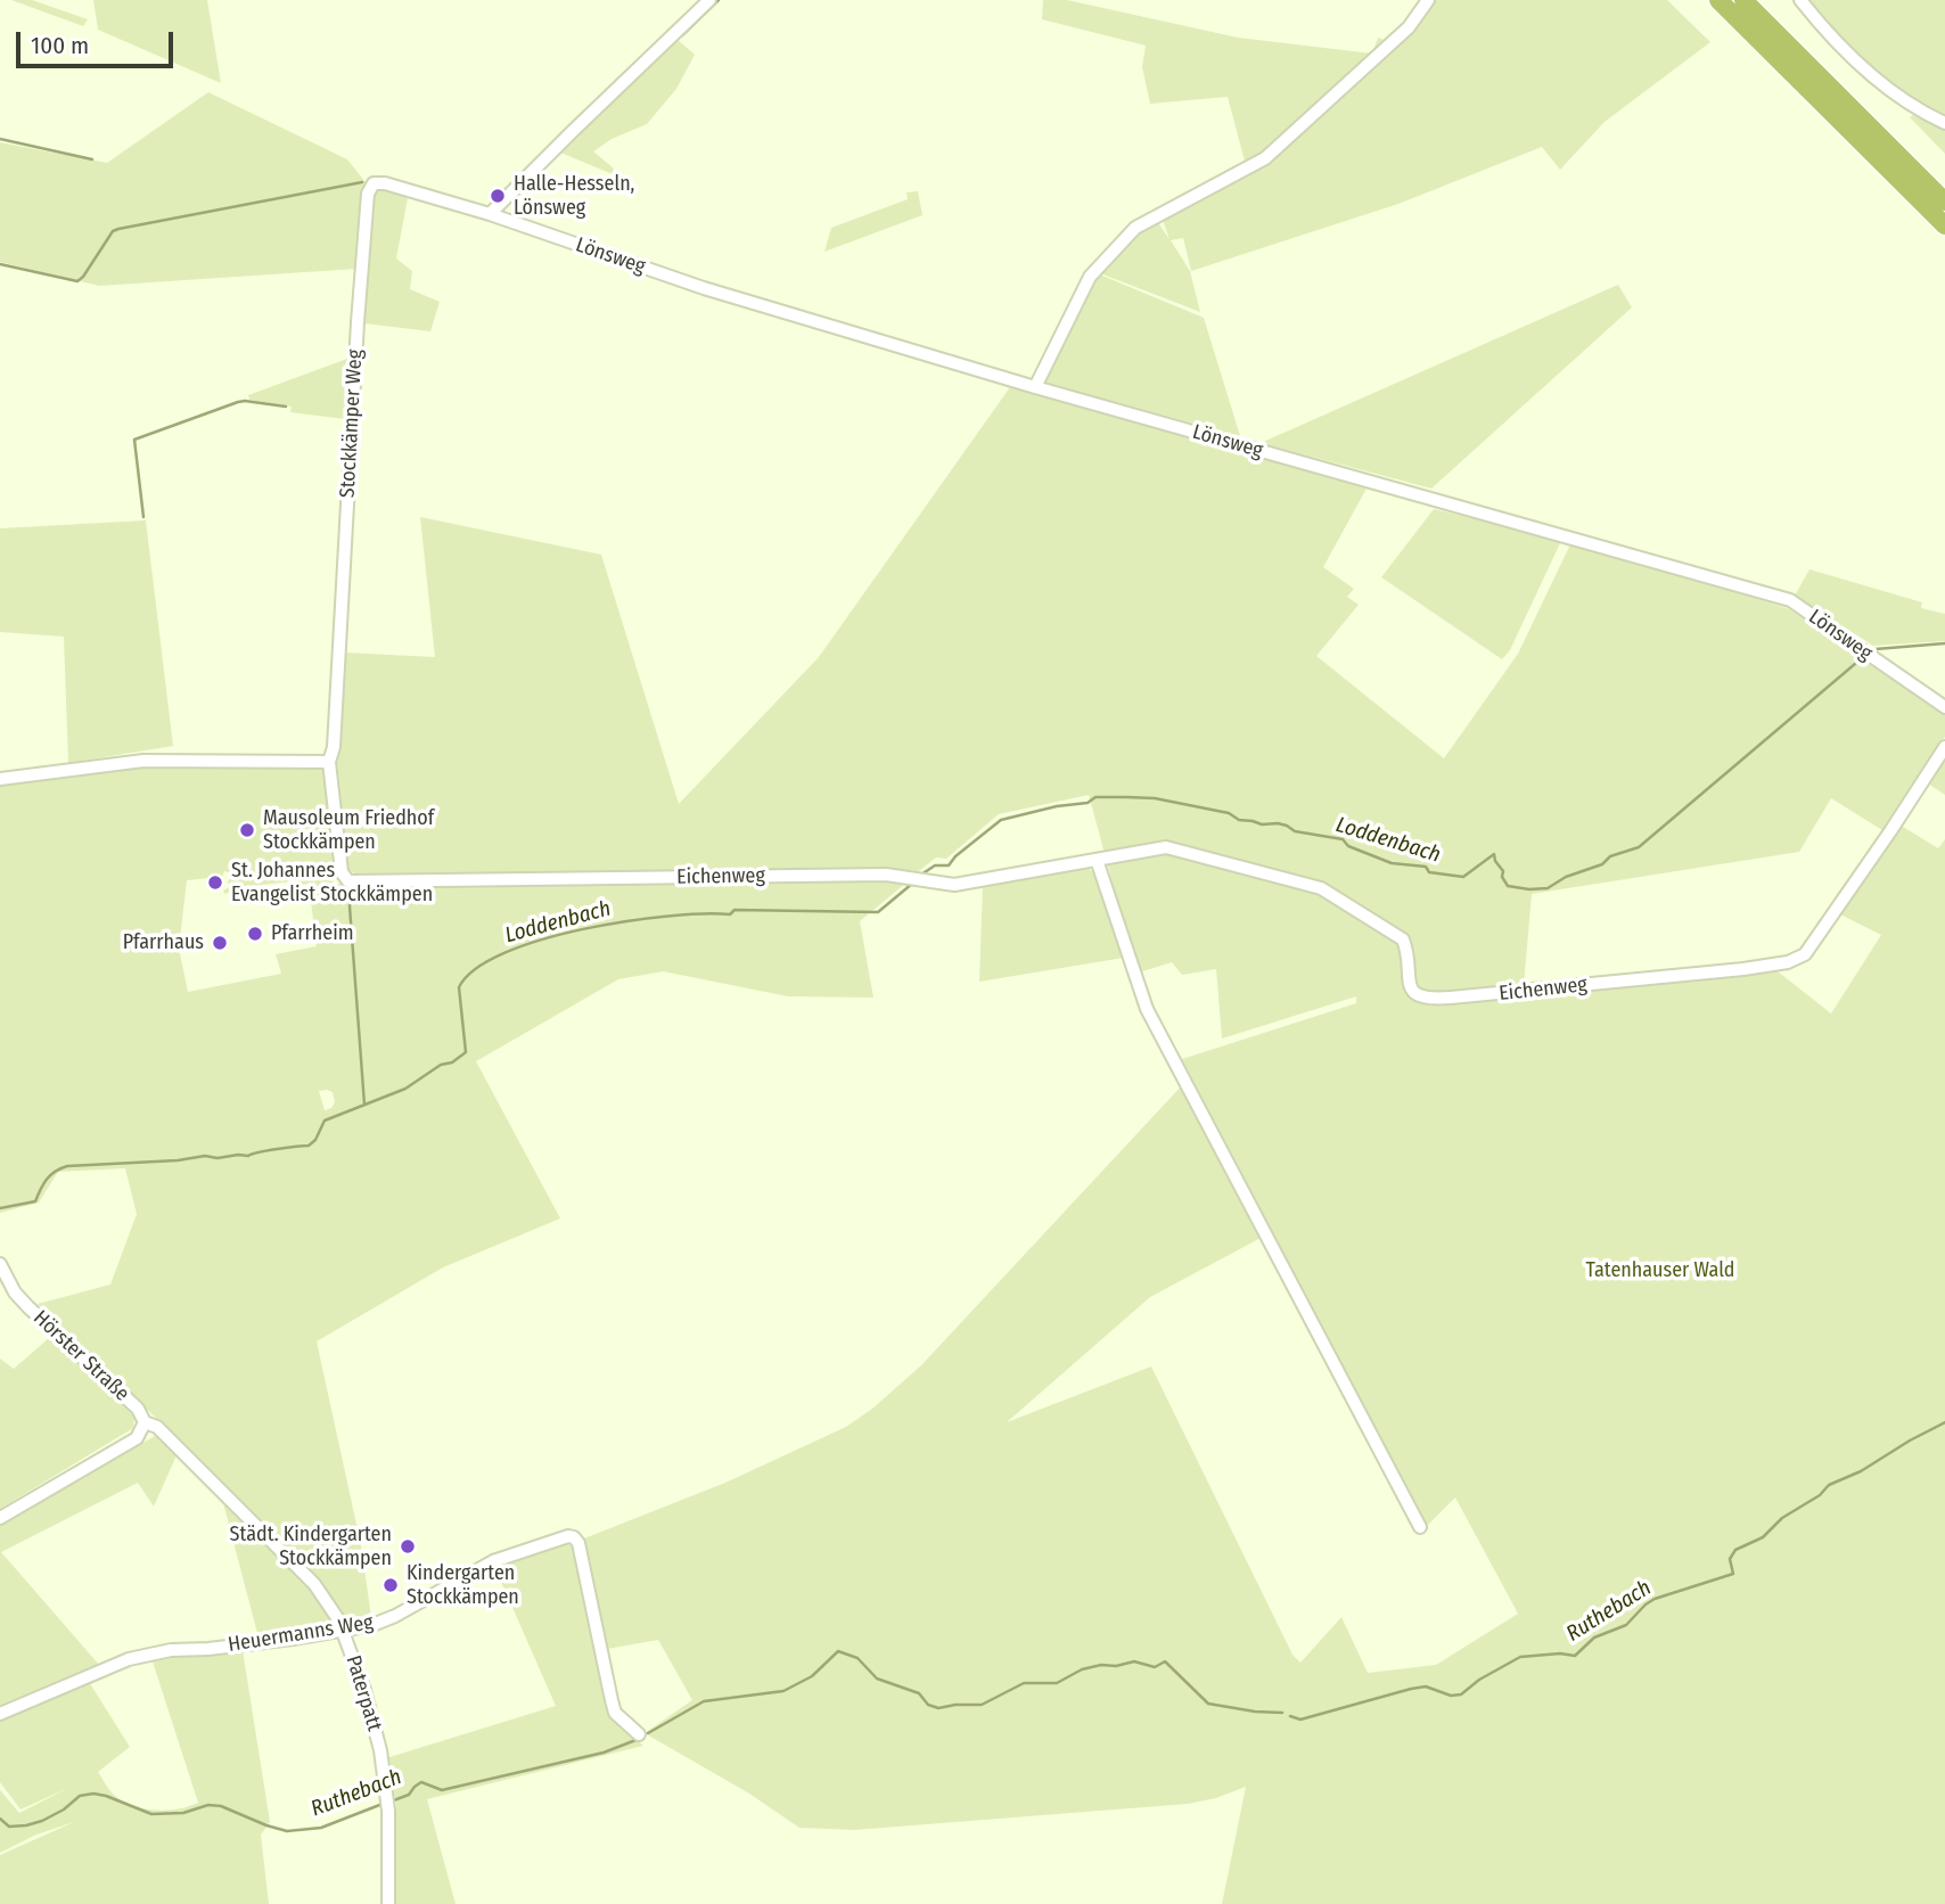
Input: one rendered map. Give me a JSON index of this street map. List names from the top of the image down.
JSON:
{
  "streets": {
    "street": [
      "Lönsweg",
      "Stockkämper Weg",
      "Eichenweg",
      "Hörster Straße",
      "Heuermanns Weg",
      "Paterpatt"
    ]
  },
  "crossings": [
    ["Lönsweg", "Stockkämper Weg"],
    ["Stockkämper Weg", "Eichenweg"],
    ["Hörster Straße", "Paterpatt"],
    ["Heuermanns Weg", "Paterpatt"]
  ],
  "water": ["Loddenbach", "Ruthebach"],
  "parks": ["Tatenhauser Wald"],
  "places": [
    "Halle-Hesseln, Lönsweg",
    "Mausoleum Friedhof Stockkämpen",
    "St. Johannes Evangelist Stockkämpen",
    "Pfarrheim",
    "Pfarrhaus",
    "Städt. Kindergarten Stockkämpen",
    "Kindergarten Stockkämpen"
  ],
  "scale_bar": "100 m"
}
